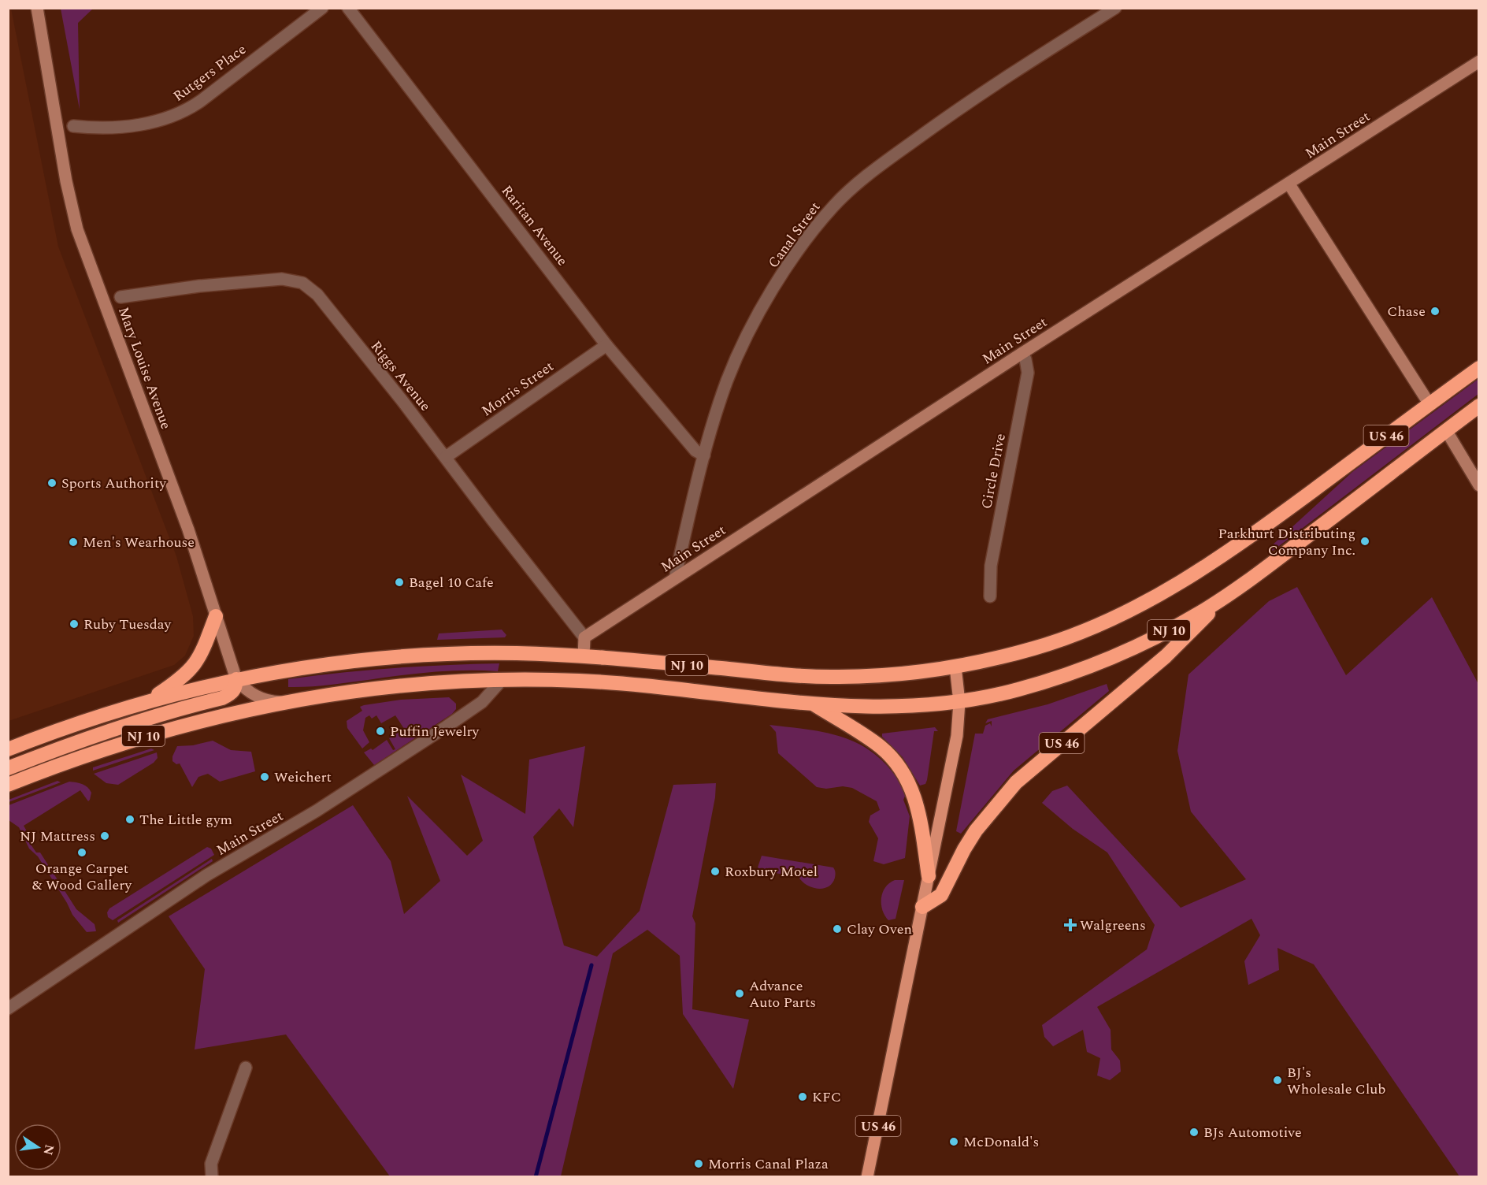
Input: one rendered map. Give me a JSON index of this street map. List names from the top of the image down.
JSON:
{
  "streets": {
    "highway": ["US 46", "NJ 10"],
    "street": [
      "Rutgers Place",
      "Main Street",
      "Raritan Avenue",
      "Canal Street",
      "Mary Louise Avenue",
      "Riggs Avenue",
      "Morris Street",
      "Circle Drive"
    ]
  },
  "crossings": [
    ["Main Street", "Canal Street"],
    ["Main Street", "Riggs Avenue"],
    ["Main Street", "Circle Drive"],
    ["Main Street", "NJ 10"],
    ["Raritan Avenue", "Canal Street"],
    ["Raritan Avenue", "Morris Street"],
    ["Mary Louise Avenue", "NJ 10"],
    ["Riggs Avenue", "Morris Street"],
    ["US 46", "NJ 10"]
  ],
  "places": {
    "other": [
      "Chase",
      "Sports Authority",
      "Parkhurt Distributing Company Inc.",
      "Men's Wearhouse",
      "Bagel 10 Cafe",
      "Ruby Tuesday",
      "Puffin Jewelry",
      "Weichert",
      "The Little gym",
      "NJ Mattress",
      "Orange Carpet & Wood Gallery",
      "Roxbury Motel",
      "Clay Oven",
      "Advance Auto Parts",
      "BJ's Wholesale Club",
      "KFC",
      "BJs Automotive",
      "McDonald's",
      "Morris Canal Plaza"
    ],
    "health": ["Walgreens"]
  },
  "north": "right"
}
